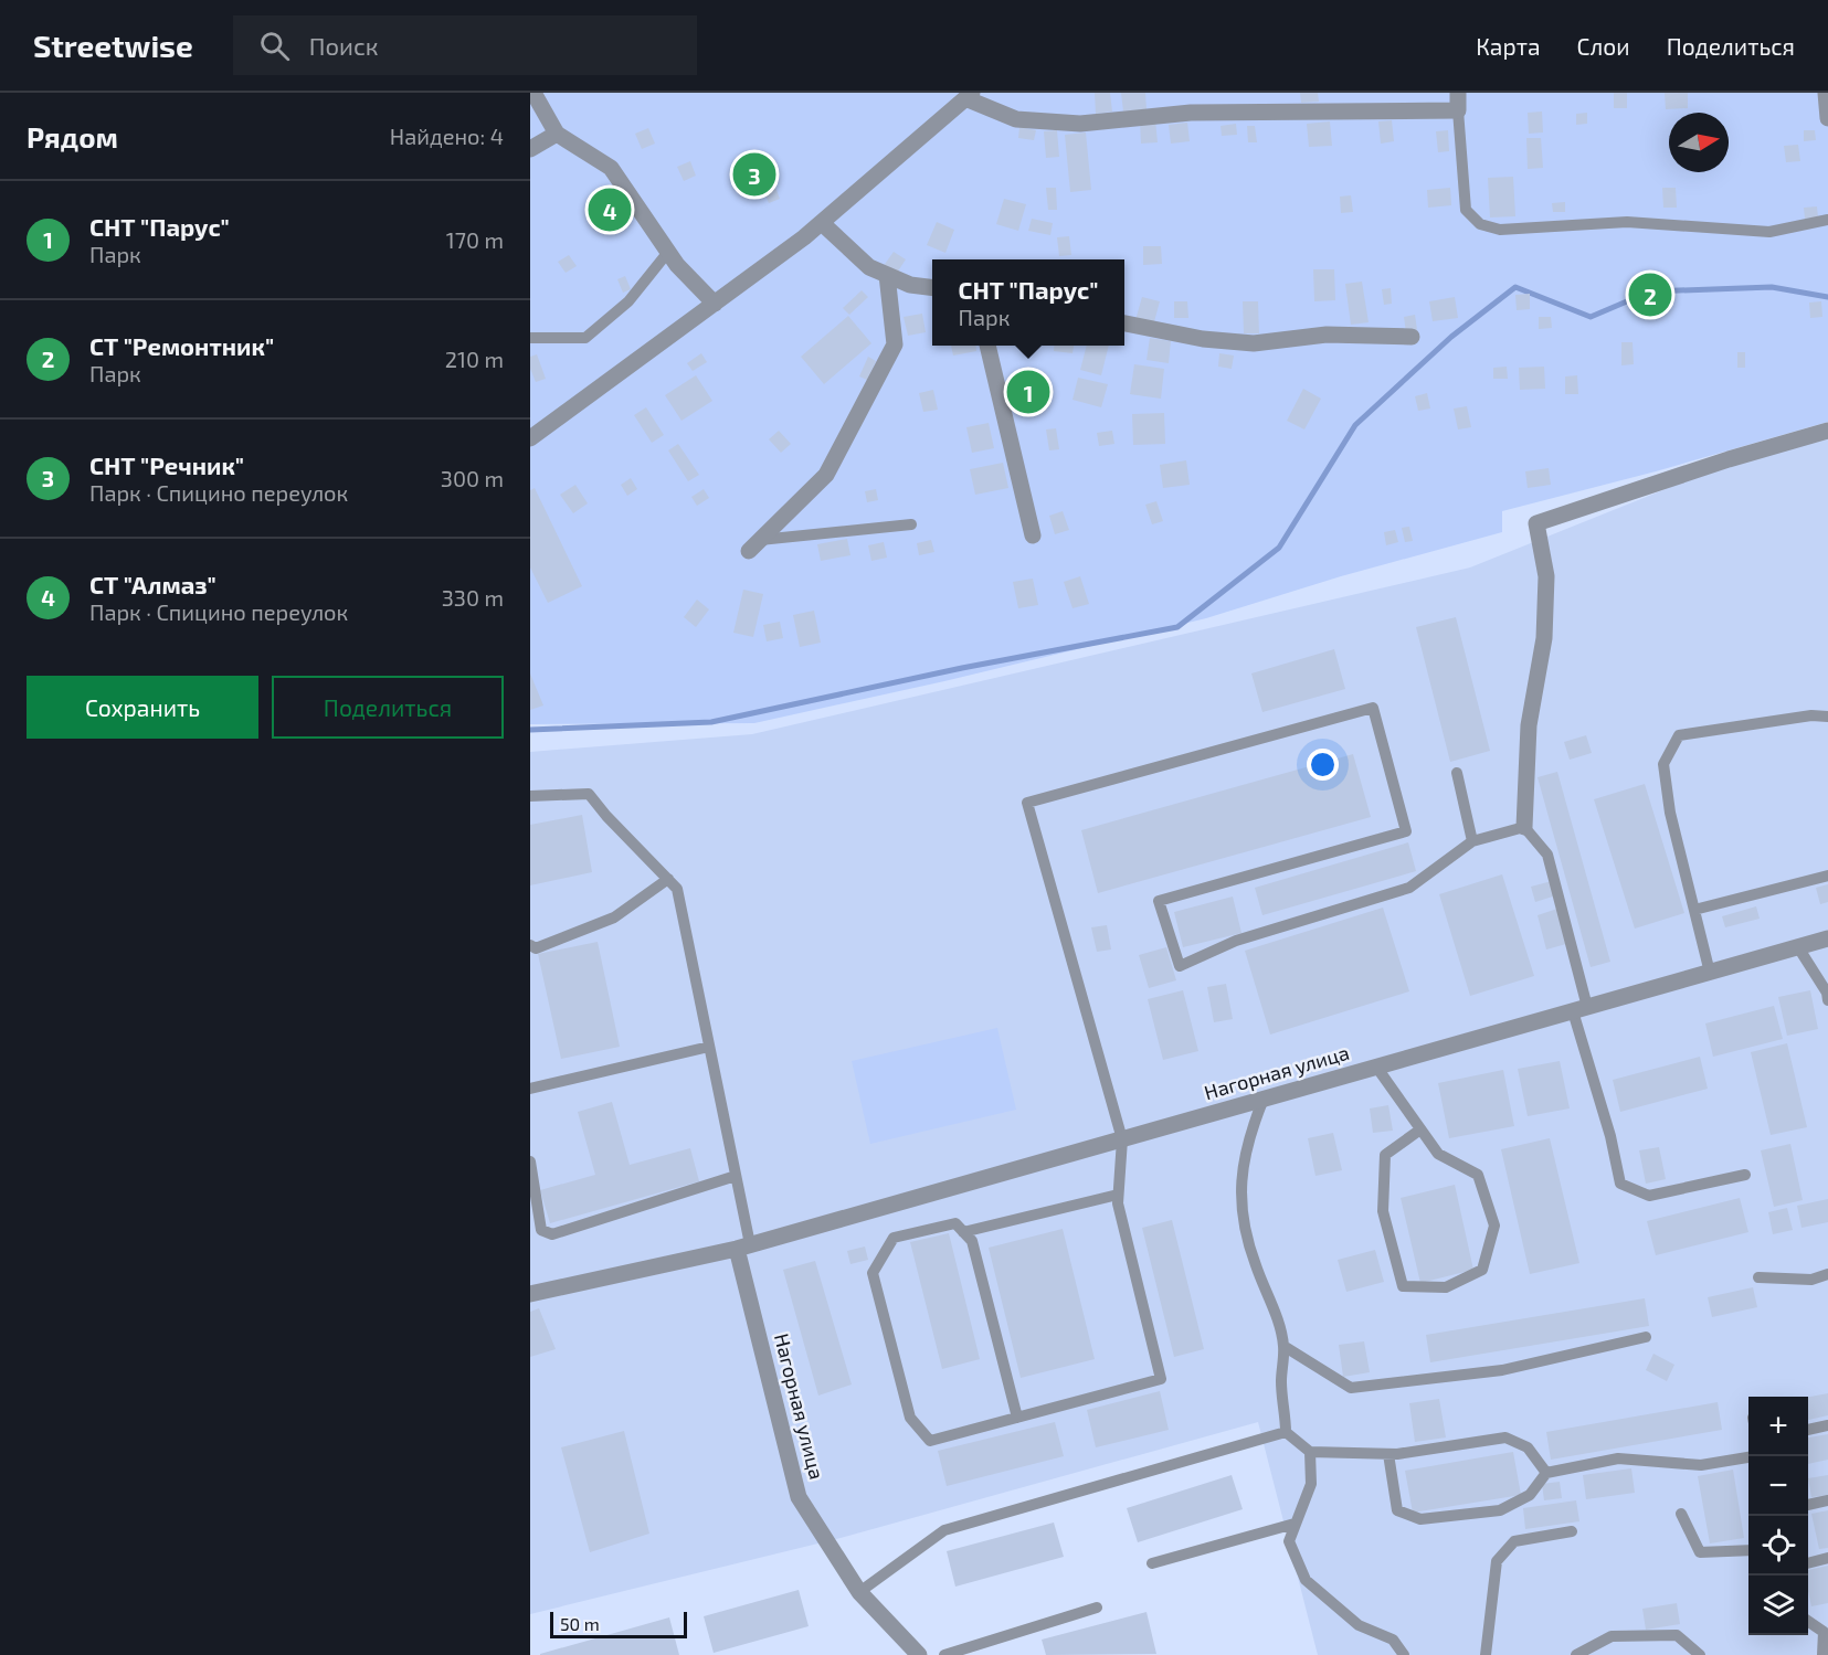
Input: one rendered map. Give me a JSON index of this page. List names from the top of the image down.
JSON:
{
  "streets": {
    "street": ["Нагорная улица"]
  },
  "scale_bar": "50 m",
  "north": "right",
  "page": {
    "header": "Streetwise",
    "search": "Поиск",
    "nav": ["Карта", "Слои", "Поделиться"],
    "heading": ["Рядом", "Найдено: 4"],
    "pins": [
      "3",
      "4",
      "2",
      "1"
    ],
    "list": [
      {
        "mark": "1",
        "name": "СНТ \"Парус\"",
        "note": "Парк",
        "value": "170 m"
      },
      {
        "mark": "2",
        "name": "СТ \"Ремонтник\"",
        "note": "Парк",
        "value": "210 m"
      },
      {
        "mark": "3",
        "name": "СНТ \"Речник\"",
        "note": "Парк · Спицино переулок",
        "value": "300 m"
      },
      {
        "mark": "4",
        "name": "СТ \"Алмаз\"",
        "note": "Парк · Спицино переулок",
        "value": "330 m"
      }
    ],
    "popup": ["СНТ \"Парус\"", "Парк"],
    "buttons": ["Сохранить", "Поделиться"],
    "map_buttons": ["+", "−"],
    "scale": "50 m"
  }
}
